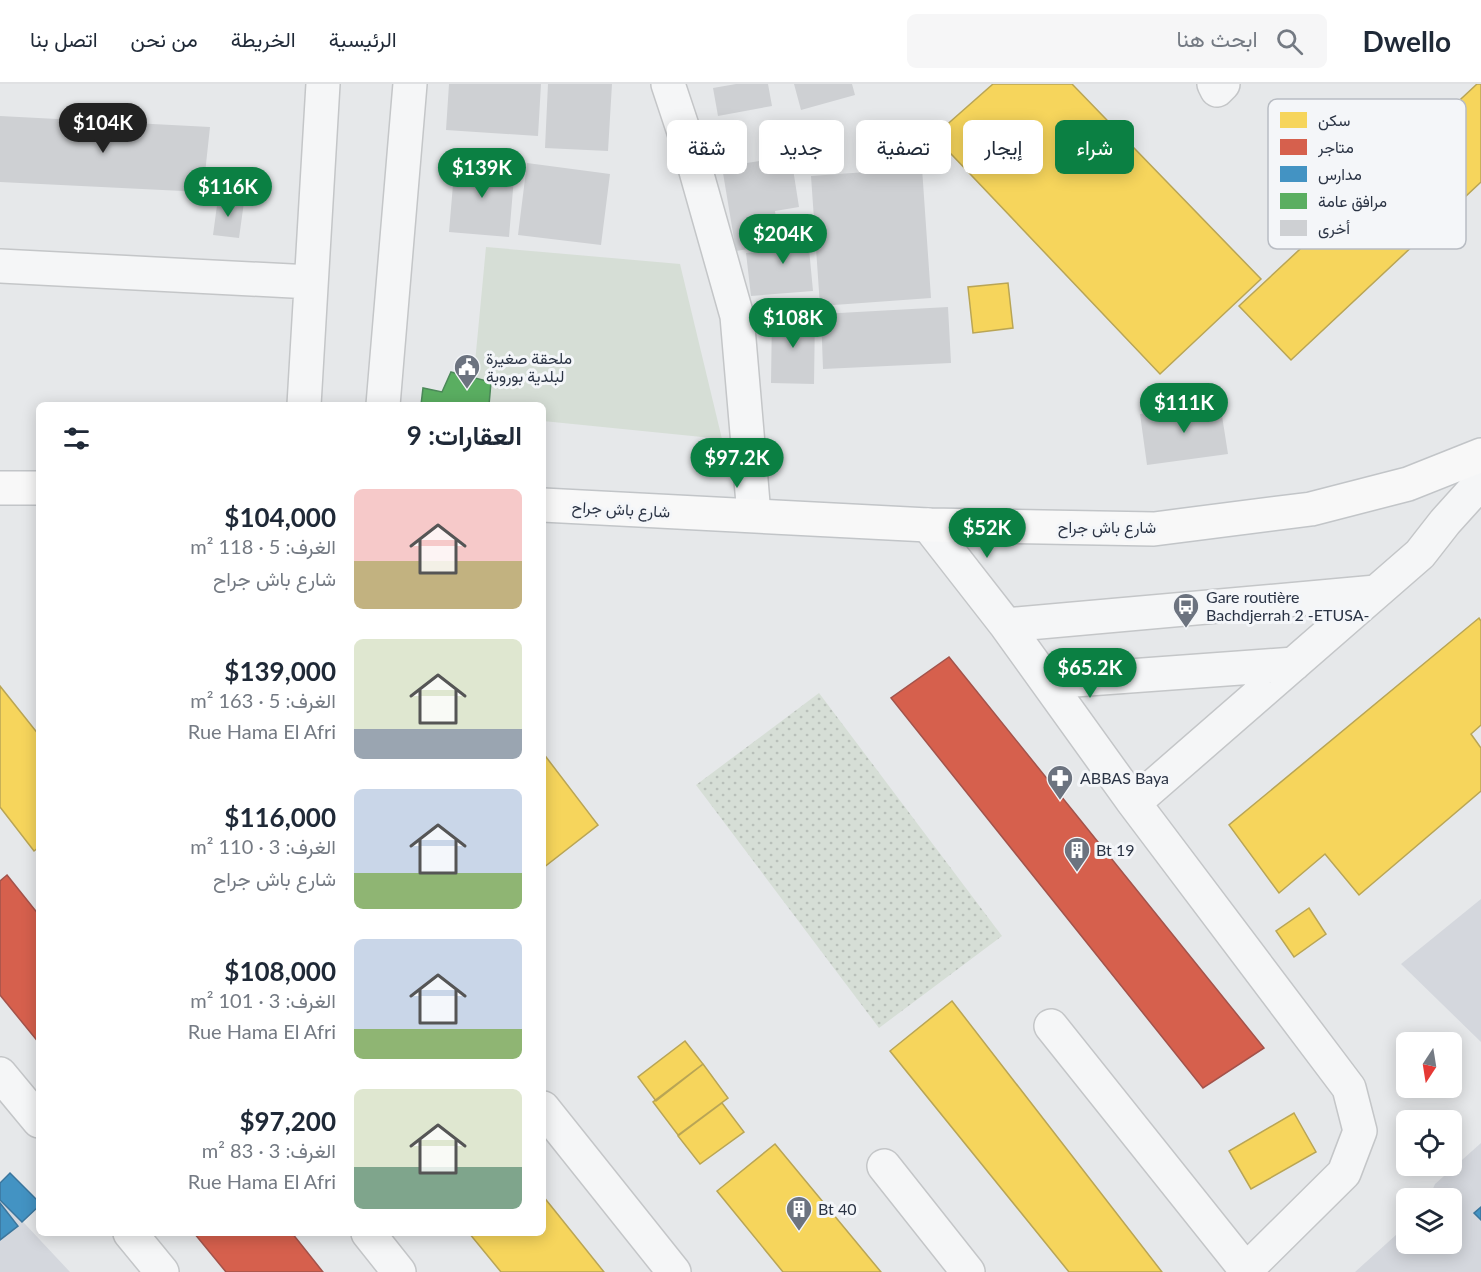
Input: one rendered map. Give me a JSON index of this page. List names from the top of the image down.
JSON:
{
  "streets": {
    "main road": ["شارع باش جراح"]
  },
  "places": {
    "public building": ["ملحقة صغيرة لبلدية بوروبة"],
    "bus stop": ["Gare routière Bachdjerrah 2 -ETUSA-"],
    "pharmacy": ["ABBAS Baya"],
    "building": ["Bt 19", "Bt 40"]
  },
  "legend": [
    "سكن",
    "متاجر",
    "مدارس",
    "مرافق عامة",
    "أخرى"
  ],
  "north": "bottom",
  "page": {
    "header": "Dwello",
    "search": "ابحث هنا",
    "nav": [
      "الرئيسية",
      "الخريطة",
      "من نحن",
      "اتصل بنا"
    ],
    "price": [
      "$104K",
      "$139K",
      "$116K",
      "$204K",
      "$108K",
      "$111K",
      "$97.2K",
      "$52K",
      "$65.2K"
    ],
    "chip": [
      "شراء",
      "إيجار",
      "تصفية",
      "جديد",
      "شقة"
    ],
    "heading": "العقارات: 9",
    "list": [
      {
        "name": "$104,000",
        "note": "الغرف: 5 · 118 m² · شارع باش جراح"
      },
      {
        "name": "$139,000",
        "note": "الغرف: 5 · 163 m² · Rue Hama El Afri"
      },
      {
        "name": "$116,000",
        "note": "الغرف: 3 · 110 m² · شارع باش جراح"
      },
      {
        "name": "$108,000",
        "note": "الغرف: 3 · 101 m² · Rue Hama El Afri"
      },
      {
        "name": "$97,200",
        "note": "الغرف: 3 · 83 m² · Rue Hama El Afri"
      }
    ]
  }
}
